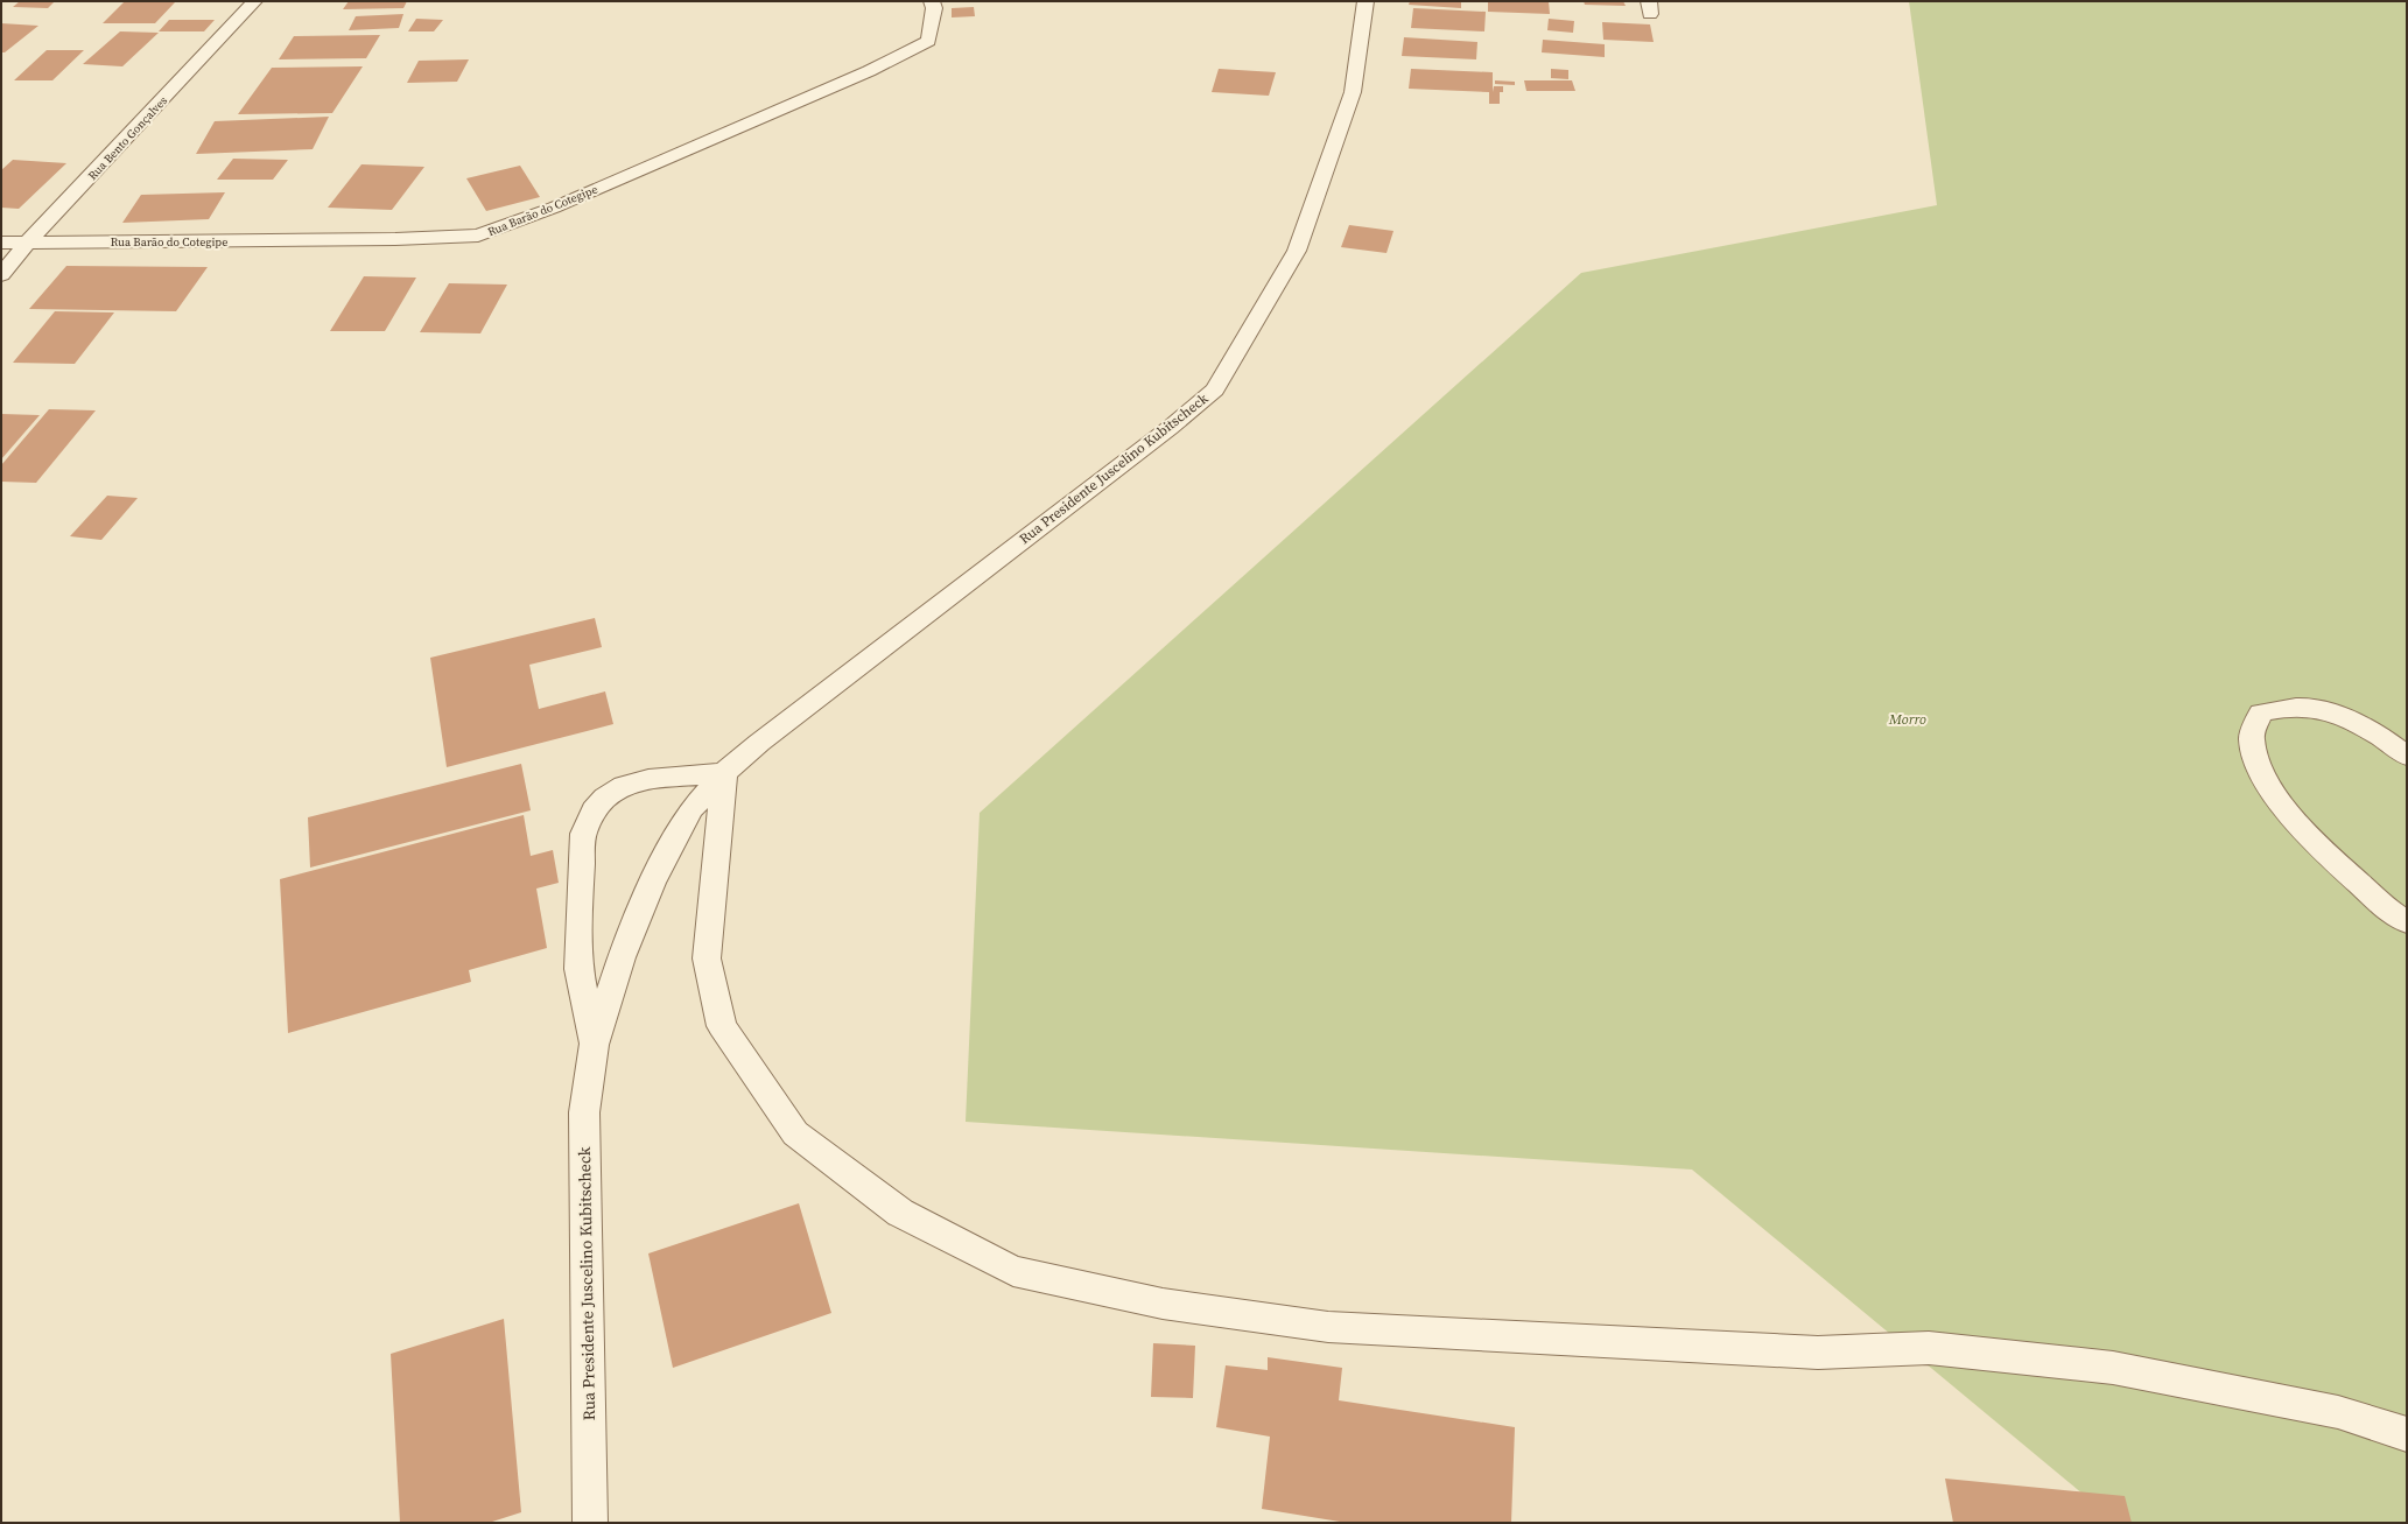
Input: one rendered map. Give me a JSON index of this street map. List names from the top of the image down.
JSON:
{
  "streets": {
    "street": ["Rua Bento Gonçalves", "Rua Barão do Cotegipe", "Rua Presidente Juscelino Kubitscheck"]
  },
  "crossings": [
    ["Rua Bento Gonçalves", "Rua Barão do Cotegipe"]
  ],
  "parks": ["Morro"]
}
